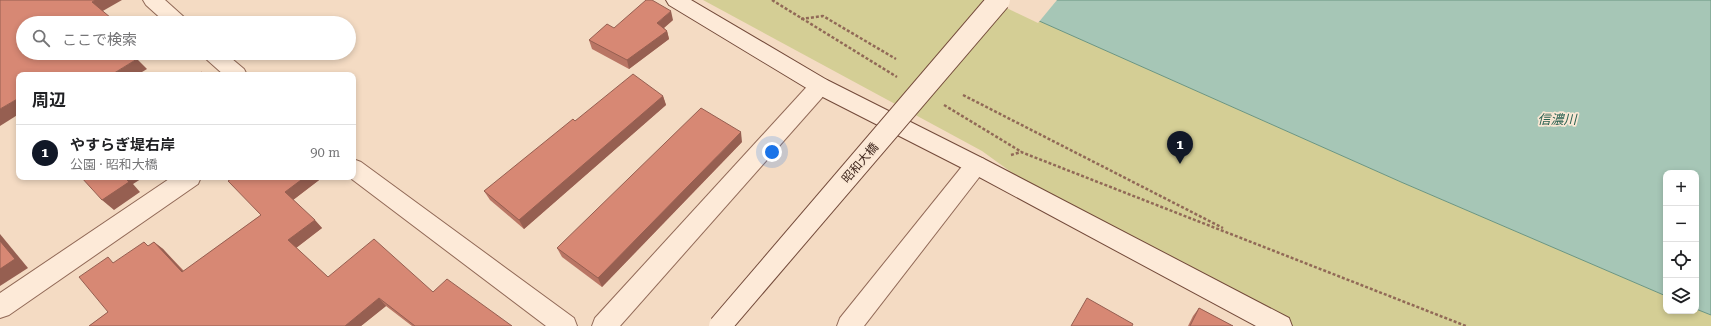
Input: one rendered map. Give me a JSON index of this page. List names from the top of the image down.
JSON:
{
  "streets": {
    "street": ["昭和大橋"]
  },
  "water": ["信濃川"],
  "page": {
    "search": "ここで検索",
    "heading": "周辺",
    "list": [
      {
        "mark": "1",
        "name": "やすらぎ堤右岸",
        "note": "公園 · 昭和大橋",
        "value": "90 m"
      }
    ],
    "pins": "1",
    "map_buttons": ["+", "−"]
  }
}
